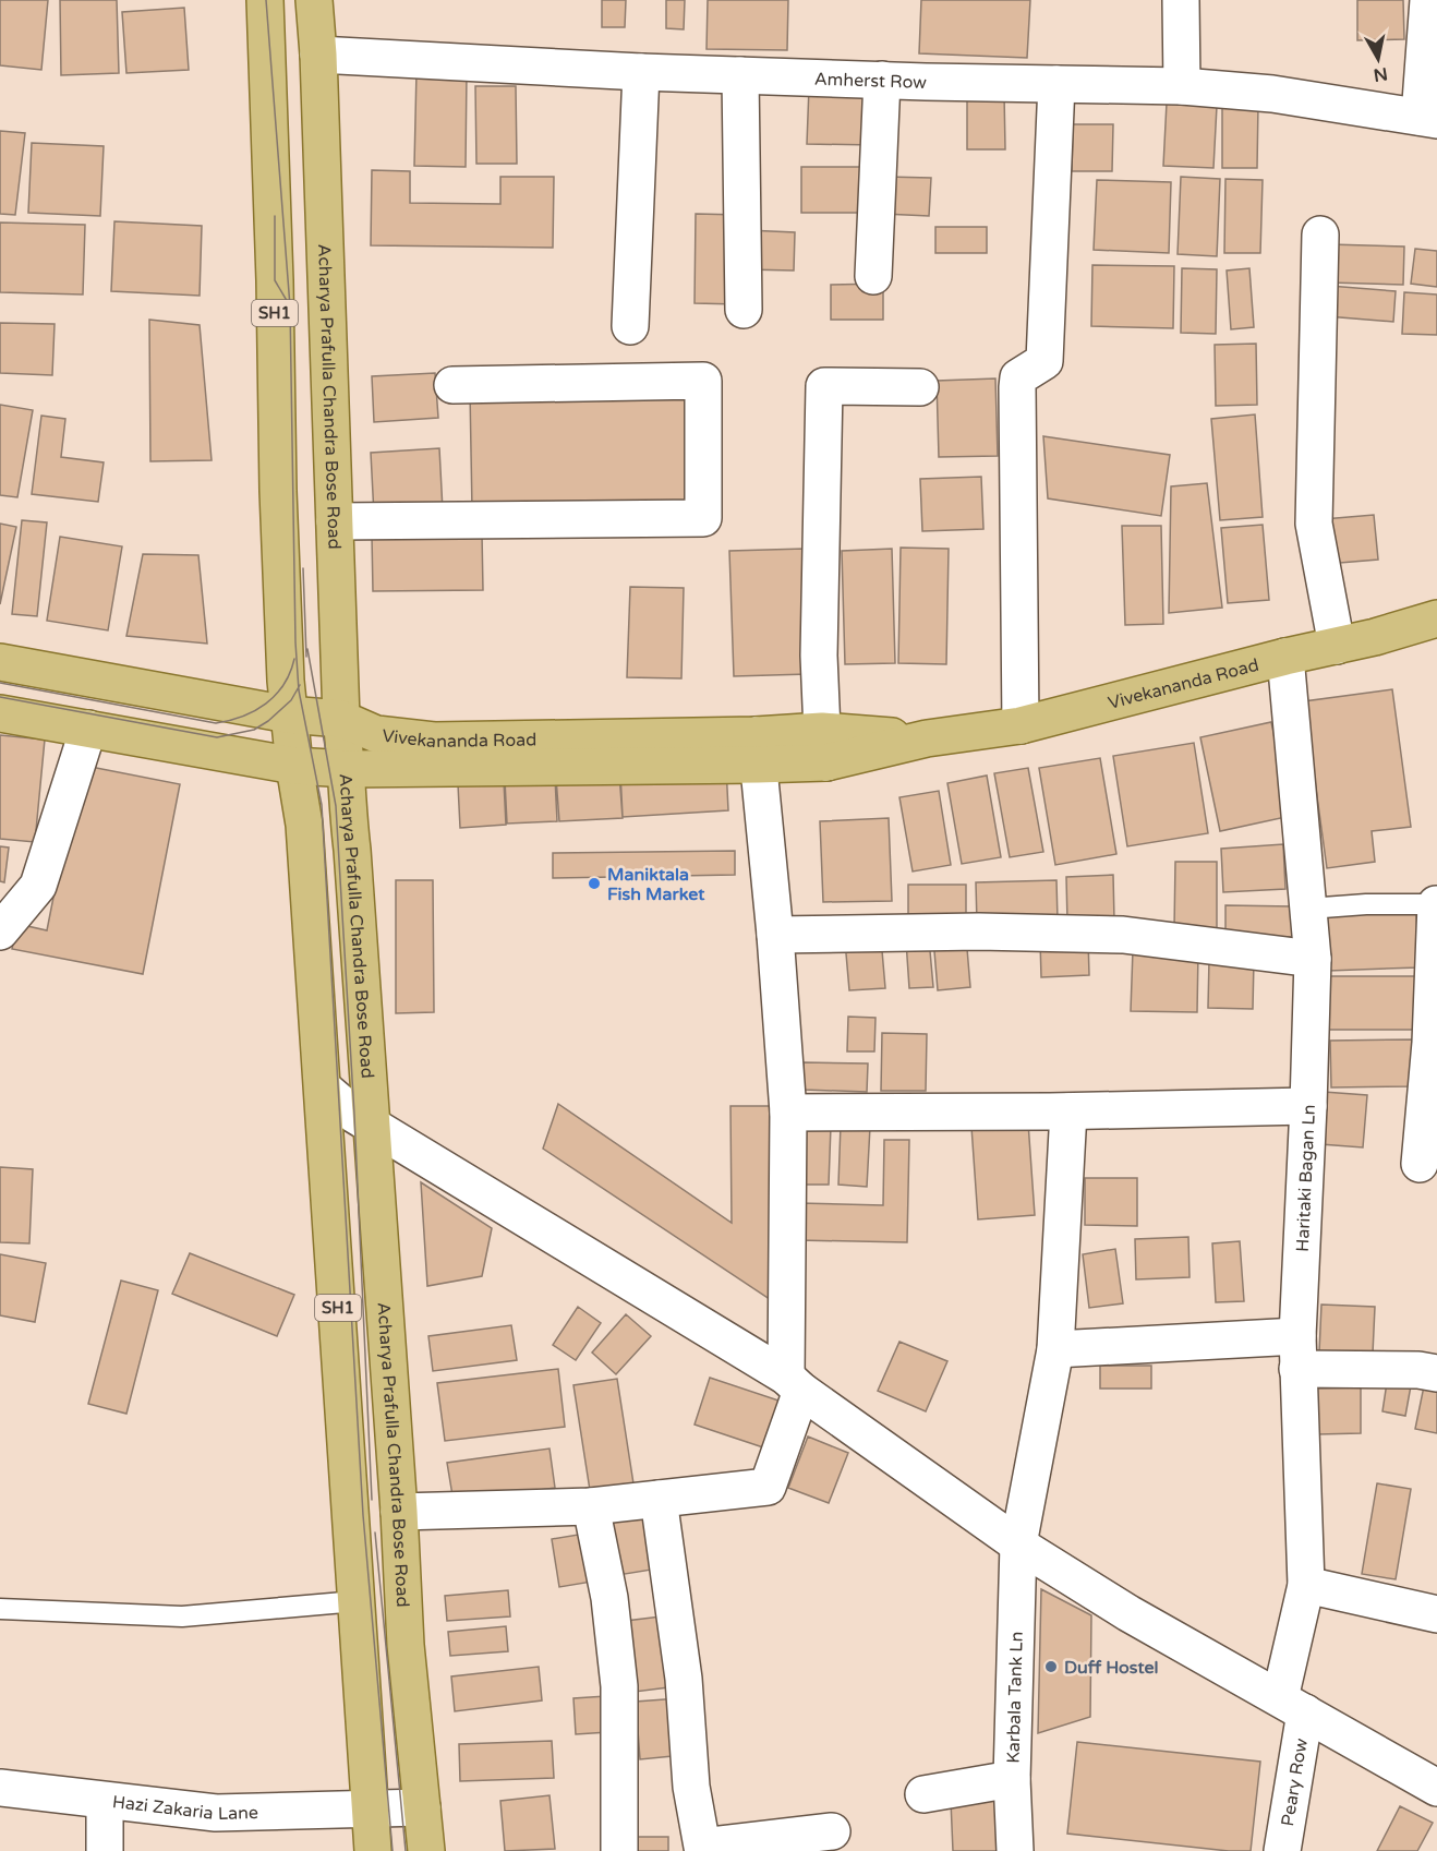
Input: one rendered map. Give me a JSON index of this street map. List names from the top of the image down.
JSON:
{
  "streets": {
    "main road": ["SH1", "Acharya Prafulla Chandra Bose Road", "Vivekananda Road"],
    "street": [
      "Amherst Row",
      "Haritaki Bagan Ln",
      "Karbala Tank Ln",
      "Peary Row",
      "Hazi Zakaria Lane"
    ]
  },
  "crossings": [
    ["Amherst Row", "Acharya Prafulla Chandra Bose Road"],
    ["SH1", "Vivekananda Road"],
    ["SH1", "Hazi Zakaria Lane"],
    ["Acharya Prafulla Chandra Bose Road", "Vivekananda Road"],
    ["Acharya Prafulla Chandra Bose Road", "Hazi Zakaria Lane"],
    ["Vivekananda Road", "Haritaki Bagan Ln"],
    ["Haritaki Bagan Ln", "Peary Row"]
  ],
  "places": ["Maniktala Fish Market", "Duff Hostel"],
  "north": "bottom"
}
